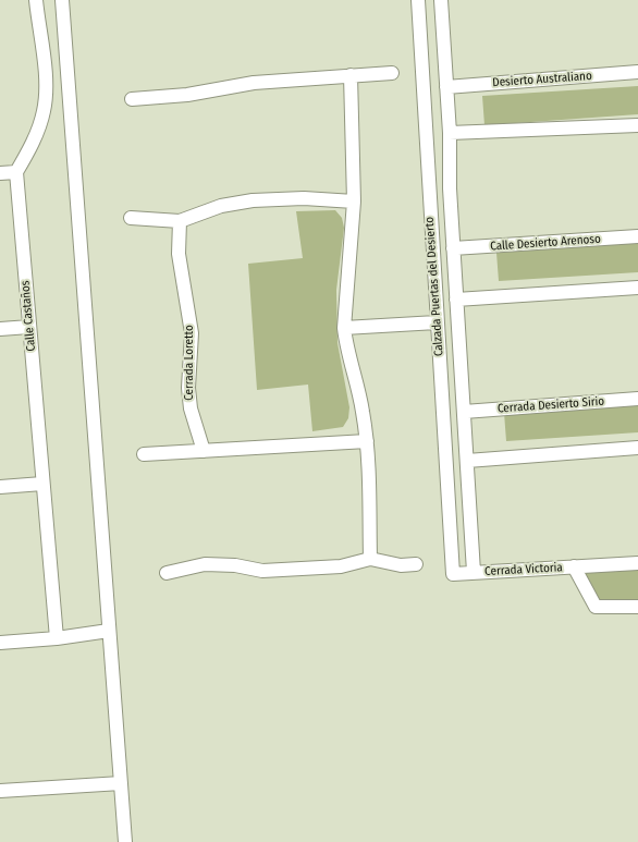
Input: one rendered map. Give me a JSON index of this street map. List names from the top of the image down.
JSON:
{
  "streets": {
    "street": [
      "Desierto Australiano",
      "Calle Desierto Arenoso",
      "Calzada Puertas del Desierto",
      "Calle Castaños",
      "Cerrada Loretto",
      "Cerrada Desierto Sirio",
      "Cerrada Victoria"
    ]
  },
  "crossings": [
    ["Desierto Australiano", "Calzada Puertas del Desierto"],
    ["Calle Desierto Arenoso", "Calzada Puertas del Desierto"],
    ["Calzada Puertas del Desierto", "Cerrada Desierto Sirio"],
    ["Calzada Puertas del Desierto", "Cerrada Victoria"]
  ]
}
